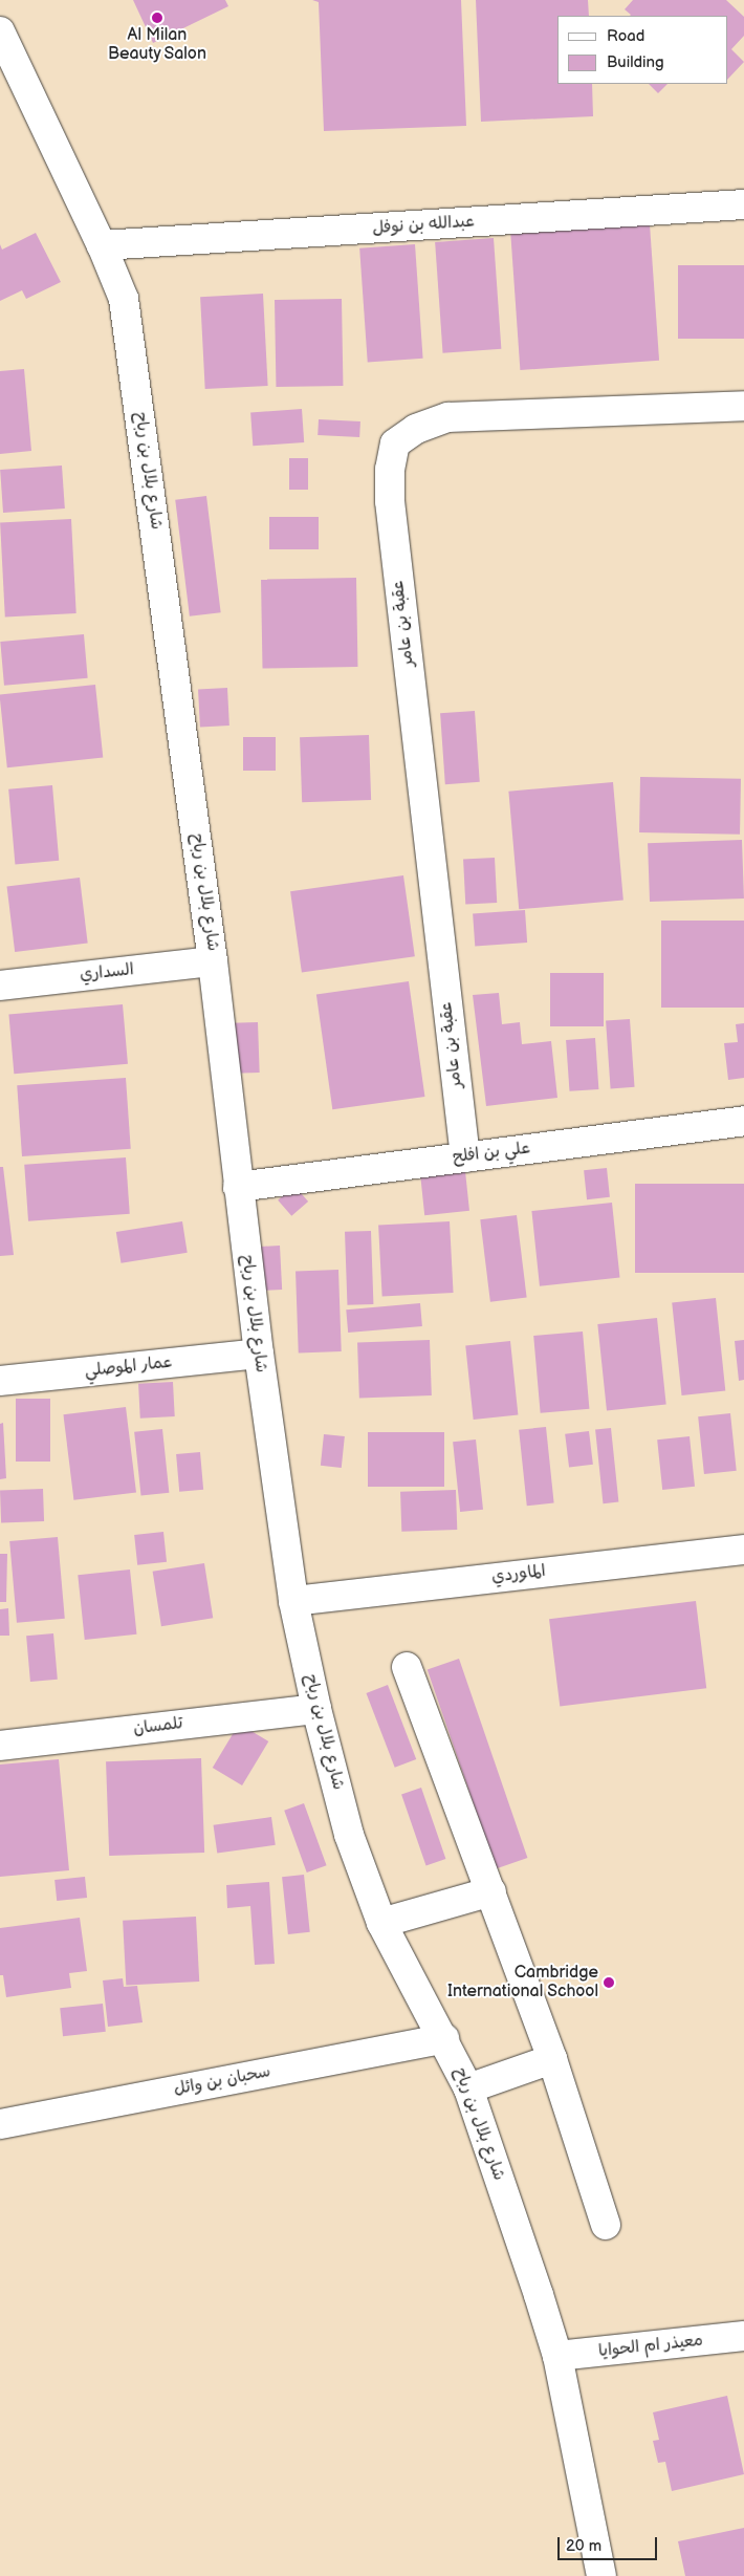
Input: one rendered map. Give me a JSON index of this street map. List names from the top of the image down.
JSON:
{
  "streets": {
    "street": [
      "عبدالله بن نوفل",
      "شارع بلال بن رباح",
      "عقبة بن عامر",
      "السداري",
      "علي بن افلح",
      "عمار الموصلي",
      "الماوردي",
      "تلمسان",
      "سحبان بن وائل",
      "معيذر ام الحوايا"
    ]
  },
  "crossings": [
    ["عبدالله بن نوفل", "شارع بلال بن رباح"],
    ["شارع بلال بن رباح", "السداري"],
    ["شارع بلال بن رباح", "علي بن افلح"],
    ["شارع بلال بن رباح", "عمار الموصلي"],
    ["شارع بلال بن رباح", "الماوردي"],
    ["شارع بلال بن رباح", "تلمسان"],
    ["شارع بلال بن رباح", "سحبان بن وائل"],
    ["شارع بلال بن رباح", "معيذر ام الحوايا"],
    ["عقبة بن عامر", "علي بن افلح"]
  ],
  "places": ["Al Milan Beauty Salon", "Cambridge International School"],
  "legend": ["Road", "Building"],
  "scale_bar": "20 m"
}
